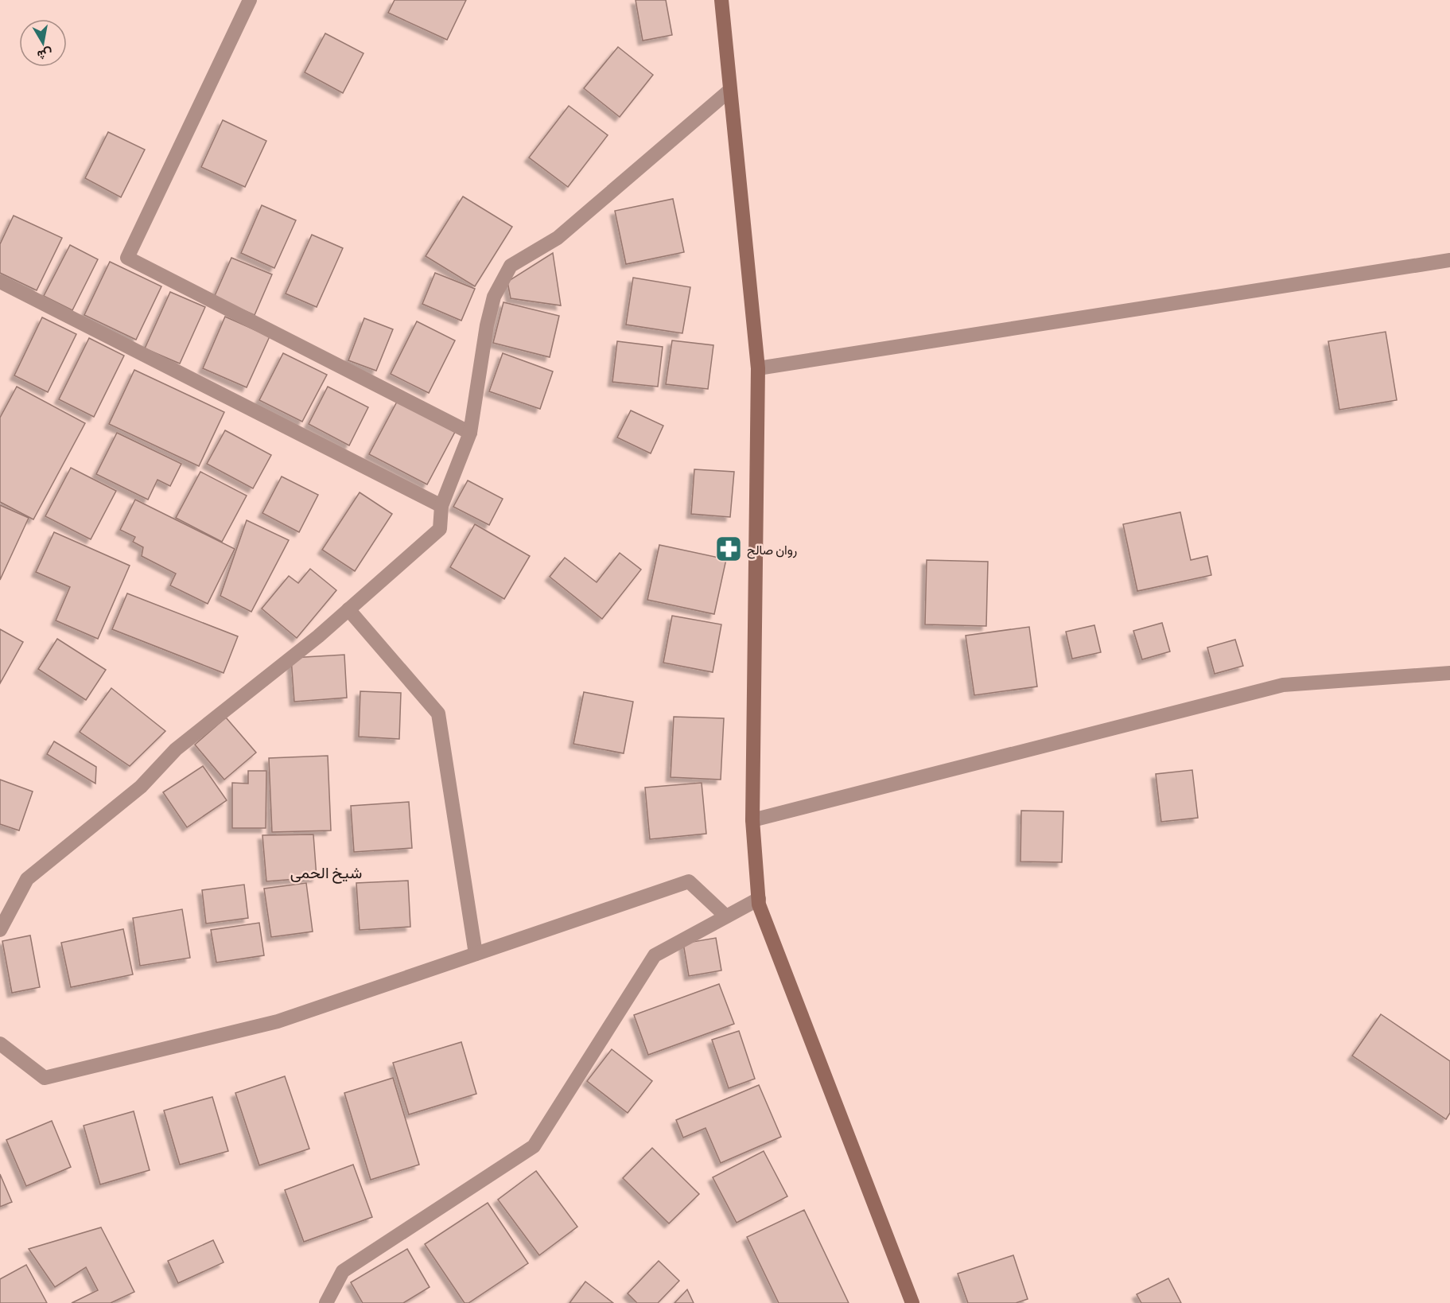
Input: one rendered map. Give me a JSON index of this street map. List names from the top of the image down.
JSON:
{
  "districts": ["شيخ الحمى"],
  "places": {
    "pharmacy": ["روان صالح"]
  },
  "north": "bottom"
}
